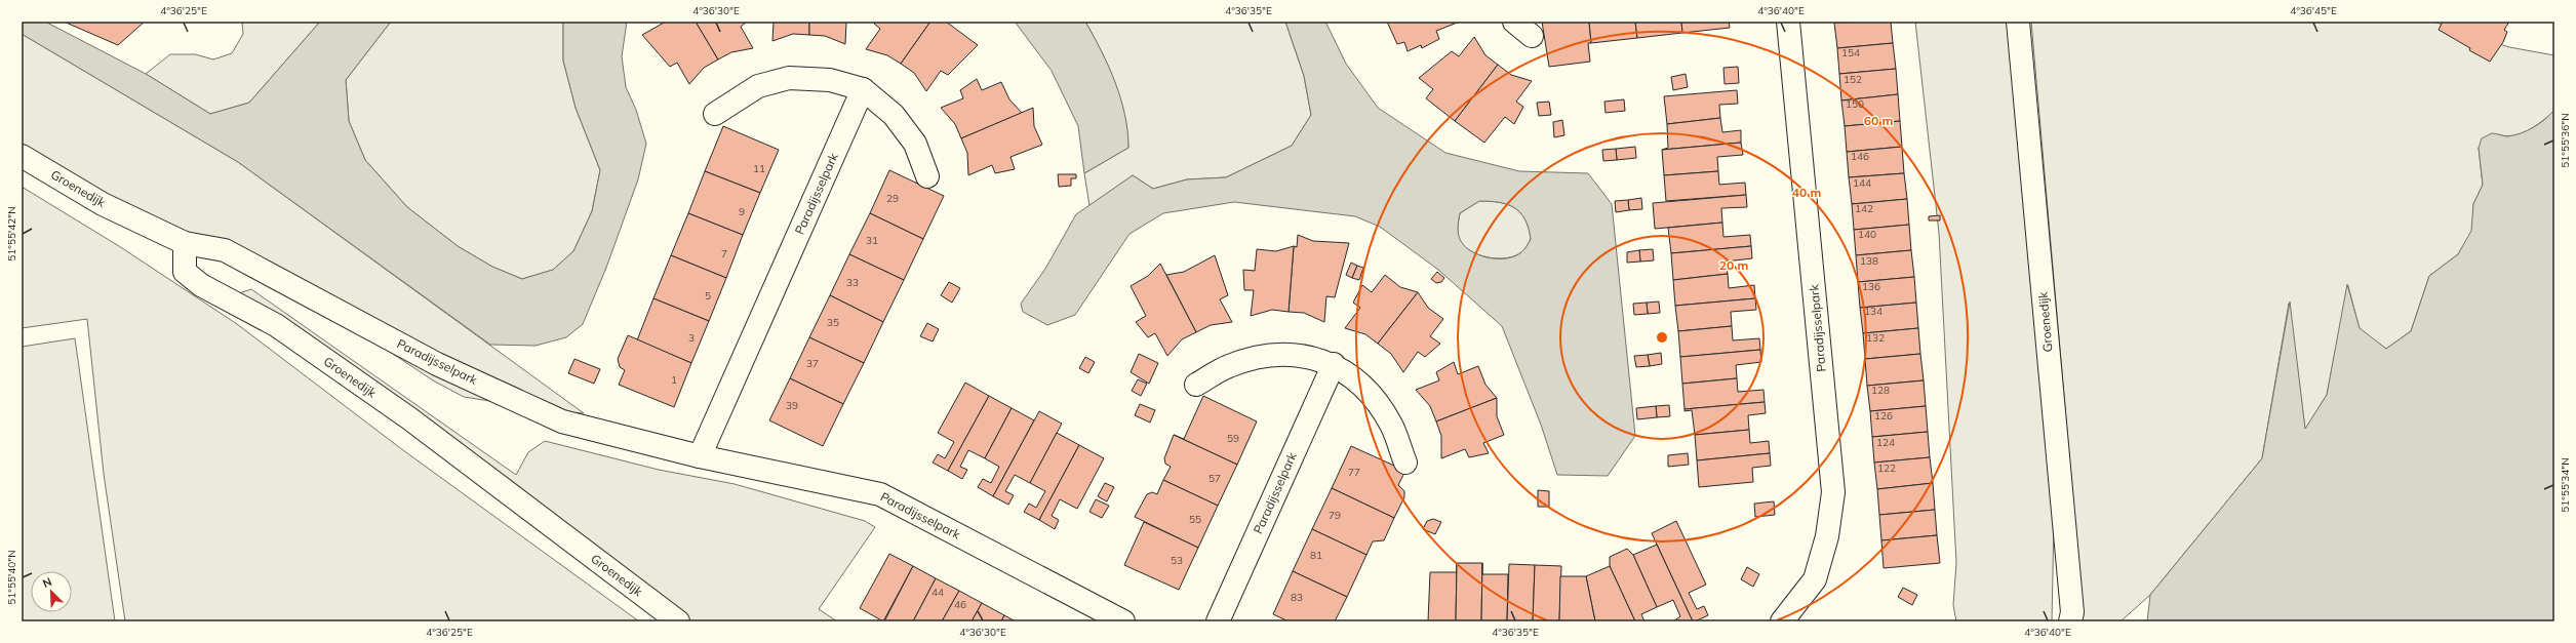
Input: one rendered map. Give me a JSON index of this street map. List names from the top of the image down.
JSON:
{
  "streets": {
    "street": ["Groenedijk", "Paradijsselpark"]
  },
  "crossings": [
    ["Groenedijk", "Paradijsselpark"]
  ],
  "house_numbers": [
    "154",
    "152",
    "150",
    "146",
    "11",
    "144",
    "29",
    "142",
    "9",
    "140",
    "31",
    "7",
    "138",
    "33",
    "136",
    "5",
    "134",
    "35",
    "3",
    "132",
    "37",
    "1",
    "128",
    "39",
    "126",
    "59",
    "124",
    "122",
    "77",
    "57",
    "79",
    "55",
    "81",
    "53",
    "44",
    "83",
    "46"
  ],
  "north": "top left",
  "coordinates": [
    "4°36'25\"E",
    "4°36'30\"E",
    "4°36'35\"E",
    "4°36'40\"E",
    "4°36'45\"E",
    "51°55'36\"N",
    "51°55'42\"N",
    "51°55'34\"N",
    "51°55'40\"N"
  ],
  "rings": ["60 m", "40 m", "20 m"]
}
